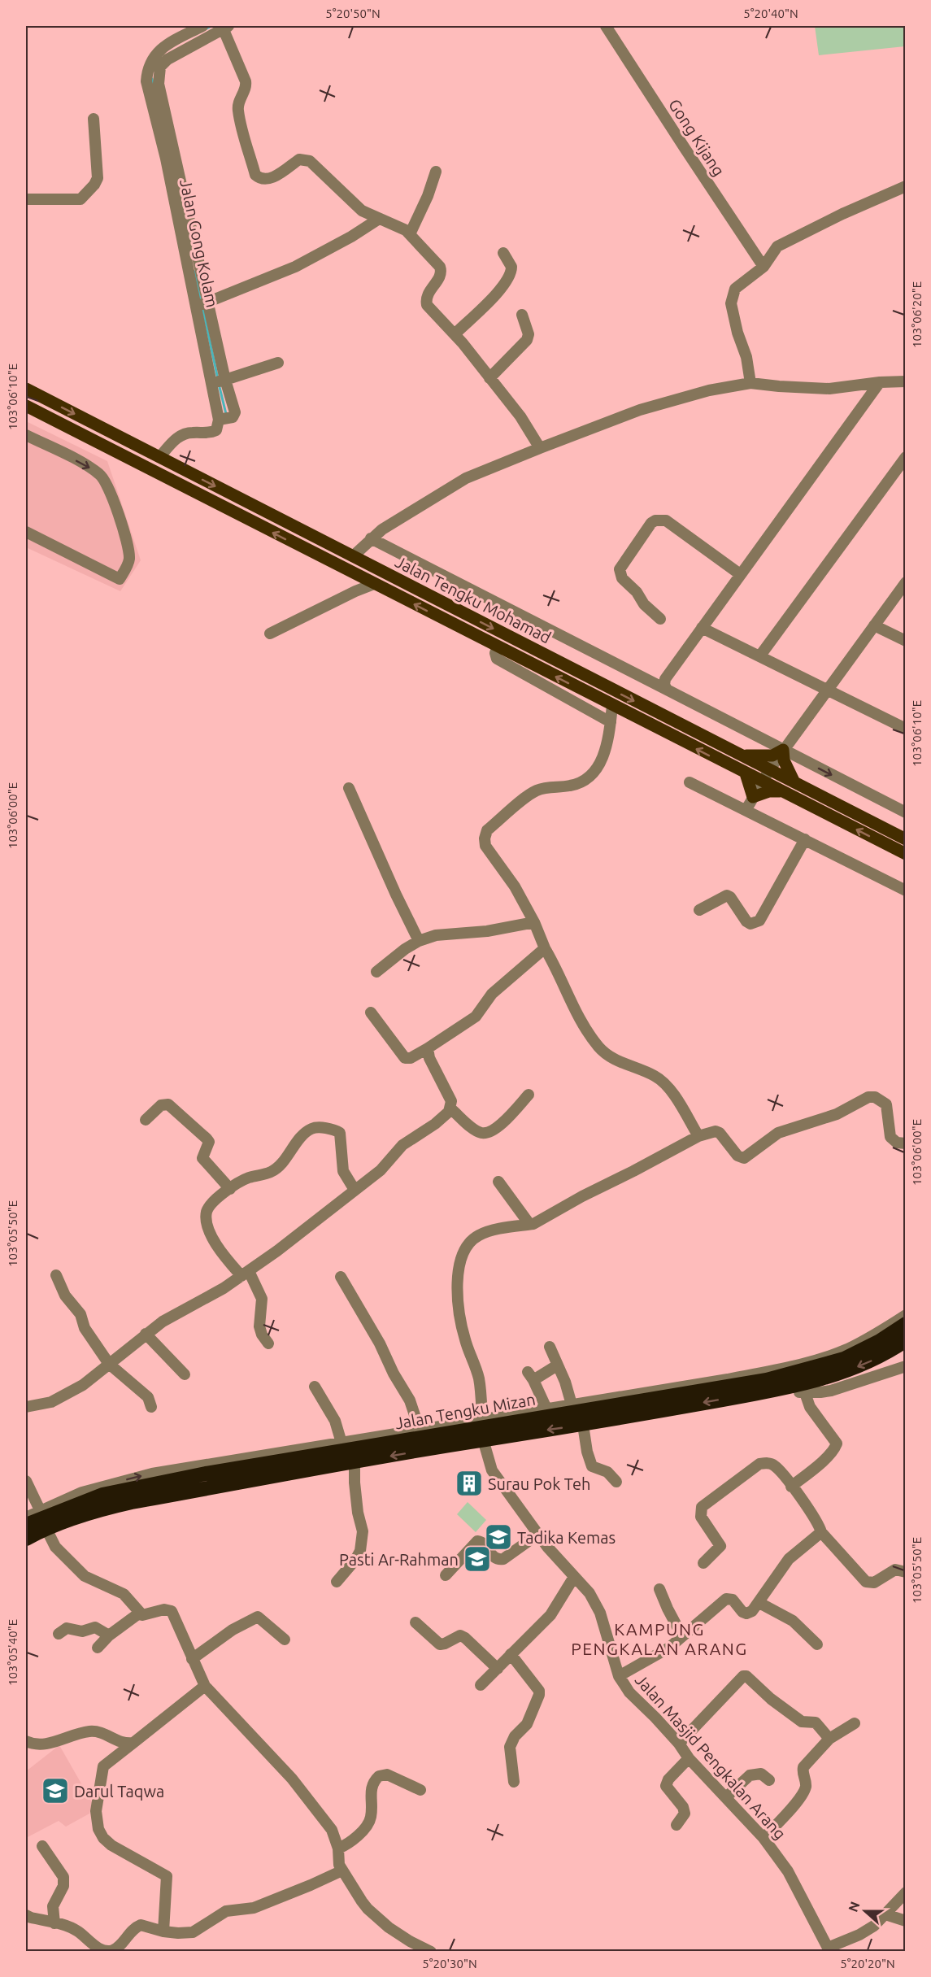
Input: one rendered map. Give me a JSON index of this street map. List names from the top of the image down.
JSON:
{
  "streets": {
    "highway": ["Jalan Tengku Mizan"],
    "main road": ["Jalan Tengku Mohamad"],
    "street": ["Gong Kijang", "Jalan Masjid Pengkalan Arang"]
  },
  "crossings": [
    ["Jalan Tengku Mizan", "Jalan Masjid Pengkalan Arang"]
  ],
  "districts": ["KAMPUNG PENGKALAN ARANG"],
  "places": {
    "building": ["Surau Pok Teh"],
    "school or university": ["Tadika Kemas", "Pasti Ar-Rahman", "Darul Taqwa"]
  },
  "north": "left",
  "coordinates": [
    "5°20'50\"N",
    "5°20'40\"N",
    "103°06'20\"E",
    "103°06'10\"E",
    "103°06'00\"E",
    "103°05'50\"E",
    "103°05'40\"E",
    "5°20'30\"N",
    "5°20'20\"N"
  ]
}
